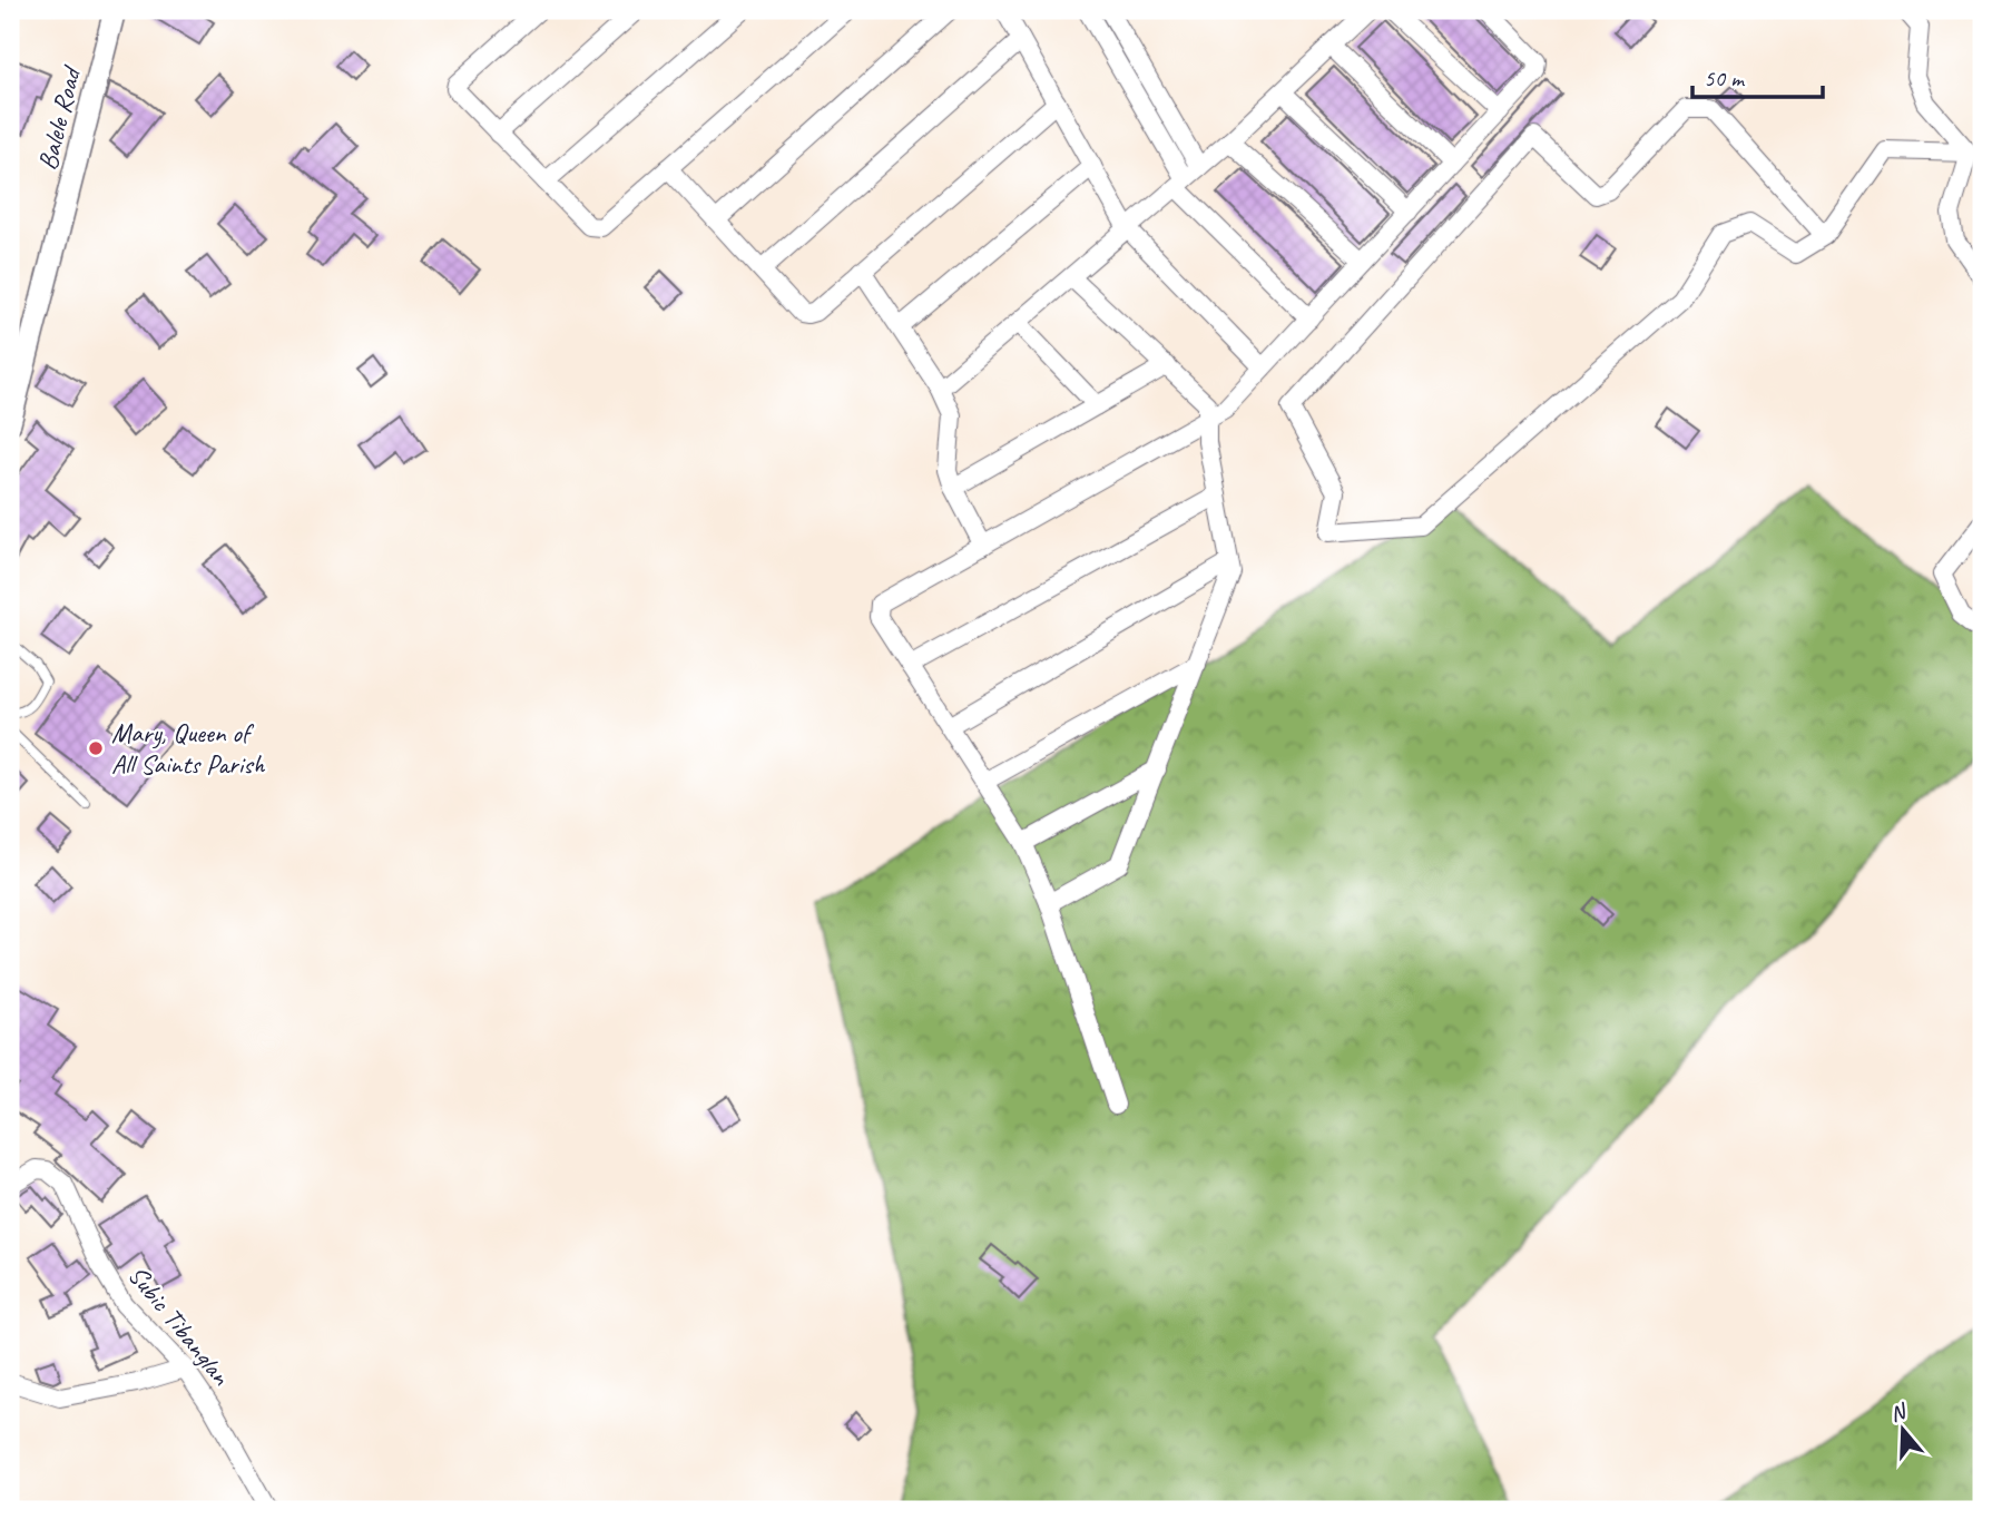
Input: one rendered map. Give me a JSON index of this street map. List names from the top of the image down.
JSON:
{
  "streets": {
    "street": ["Balele Road", "Subic Tibanglan"]
  },
  "places": ["Mary, Queen of All Saints Parish"],
  "scale_bar": "50 m",
  "north": "top"
}
